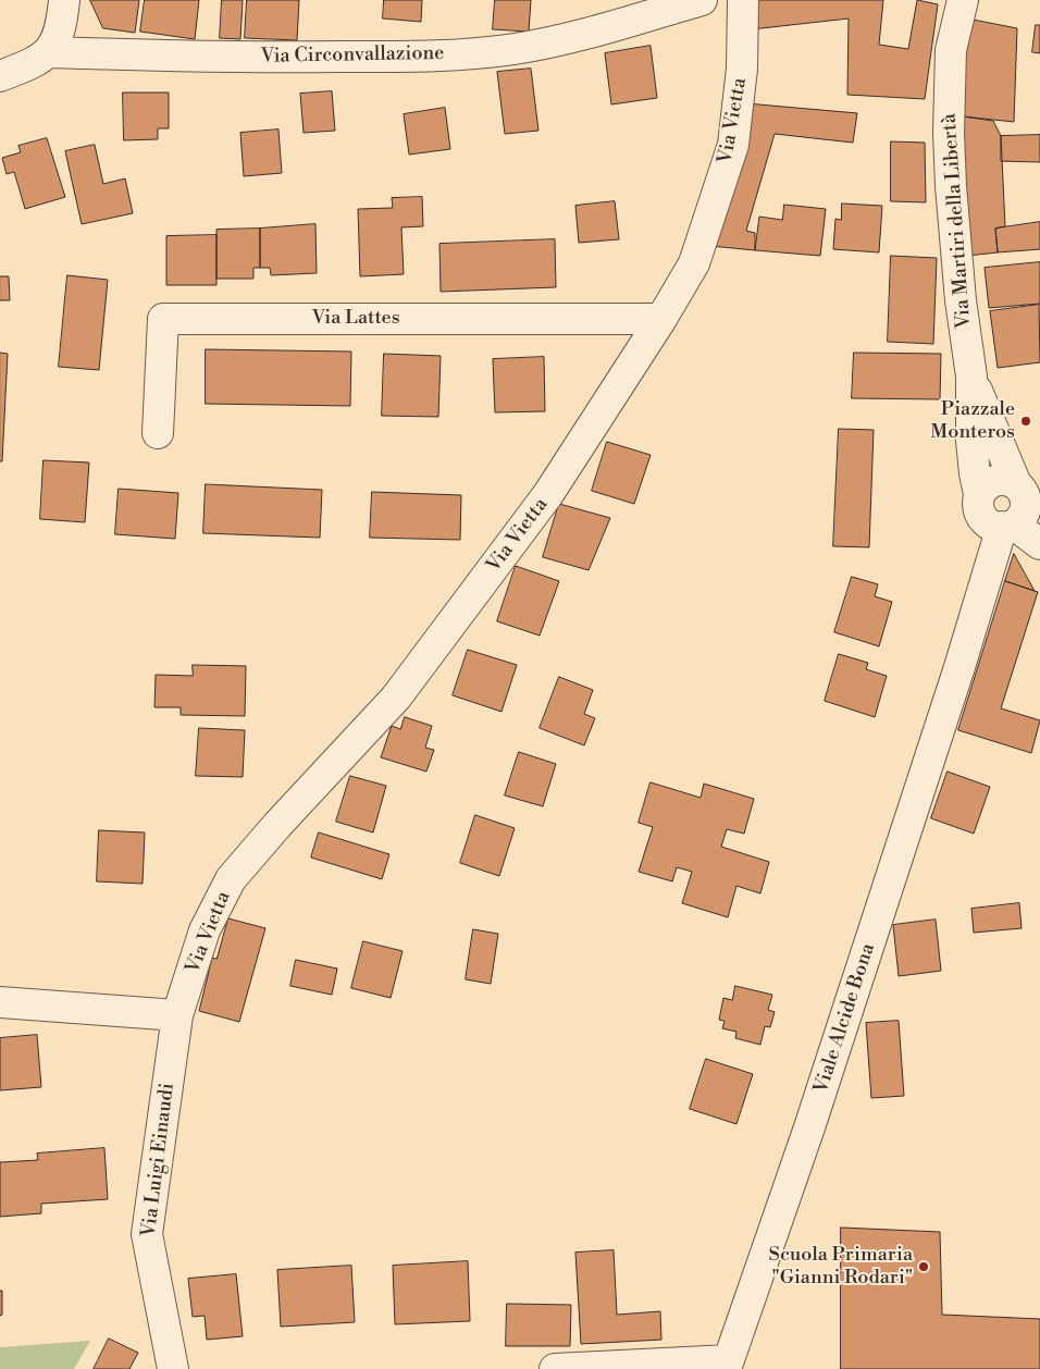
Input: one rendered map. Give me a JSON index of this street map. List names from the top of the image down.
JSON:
{
  "streets": {
    "street": [
      "Via Circonvallazione",
      "Via Vietta",
      "Via Martiri della Libertà",
      "Via Lattes",
      "Viale Alcide Bona",
      "Via Luigi Einaudi"
    ]
  },
  "crossings": [
    ["Via Vietta", "Via Lattes"],
    ["Via Vietta", "Via Luigi Einaudi"],
    ["Via Martiri della Libertà", "Viale Alcide Bona"]
  ],
  "places": ["Piazzale Monteros", "Scuola Primaria \"Gianni Rodari\""]
}
